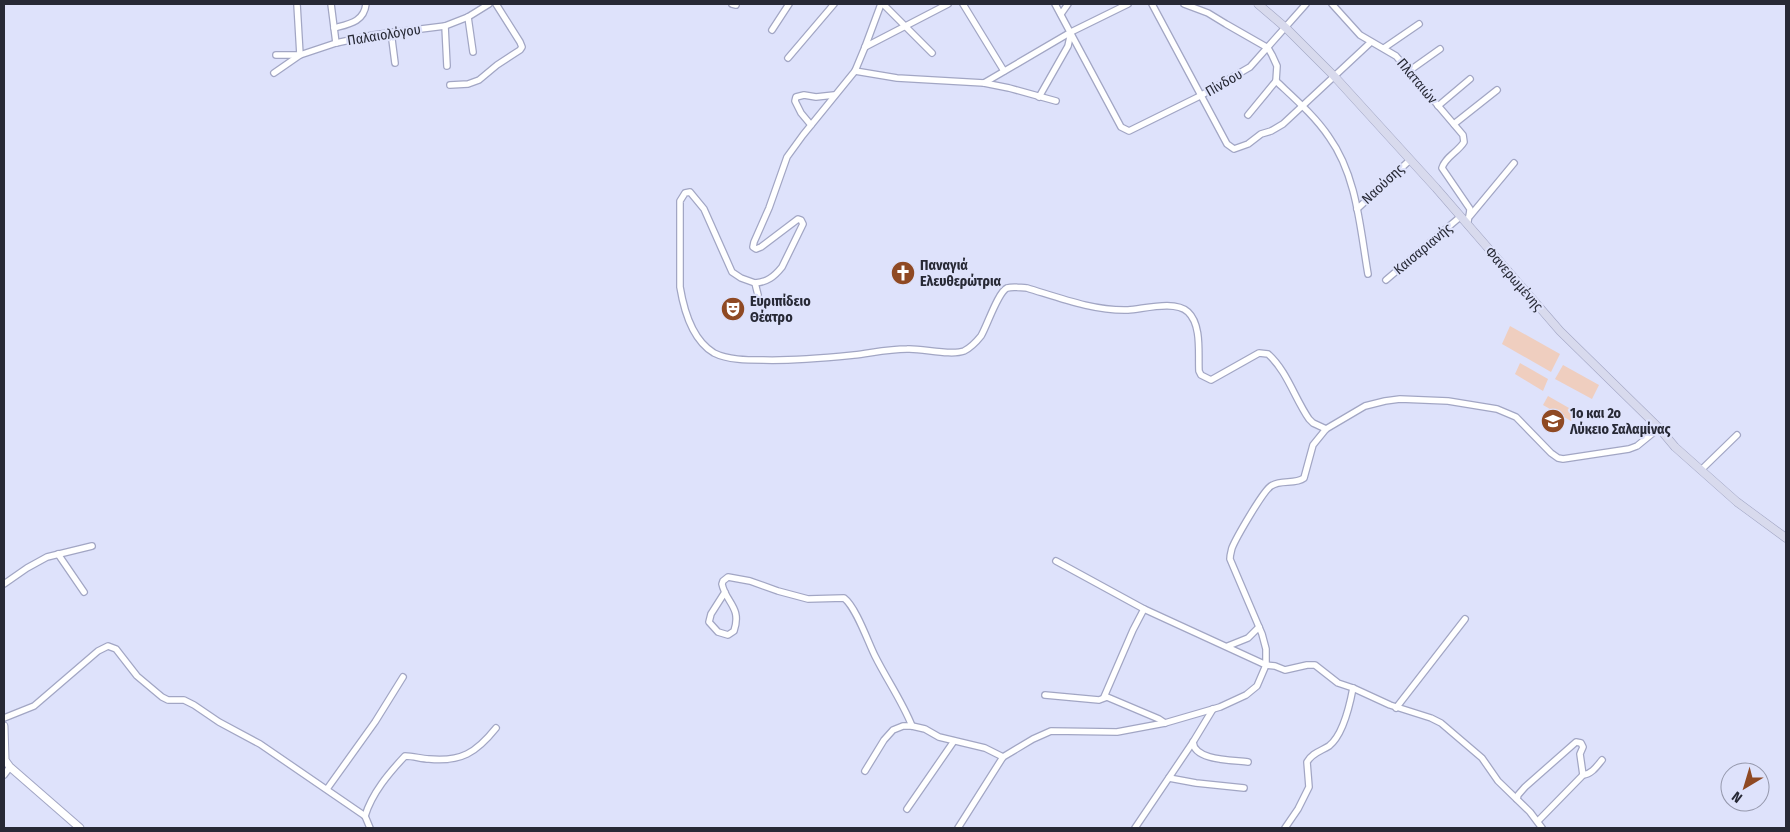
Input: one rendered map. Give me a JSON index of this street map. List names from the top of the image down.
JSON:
{
  "streets": {
    "main road": ["Φανερωμένης"],
    "street": [
      "Παλαιολόγου",
      "Πλαταιών",
      "Πίνδου",
      "Ναούσης",
      "Καισαριανής"
    ]
  },
  "crossings": [
    ["Πίνδου", "Φανερωμένης"],
    ["Ναούσης", "Φανερωμένης"],
    ["Καισαριανής", "Φανερωμένης"]
  ],
  "places": {
    "church": ["Παναγιά Ελευθερώτρια"],
    "theatre": ["Ευριπίδειο Θέατρο"],
    "school or university": ["1ο και 2ο Λύκειο Σαλαμίνας"]
  },
  "north": "bottom left"
}
